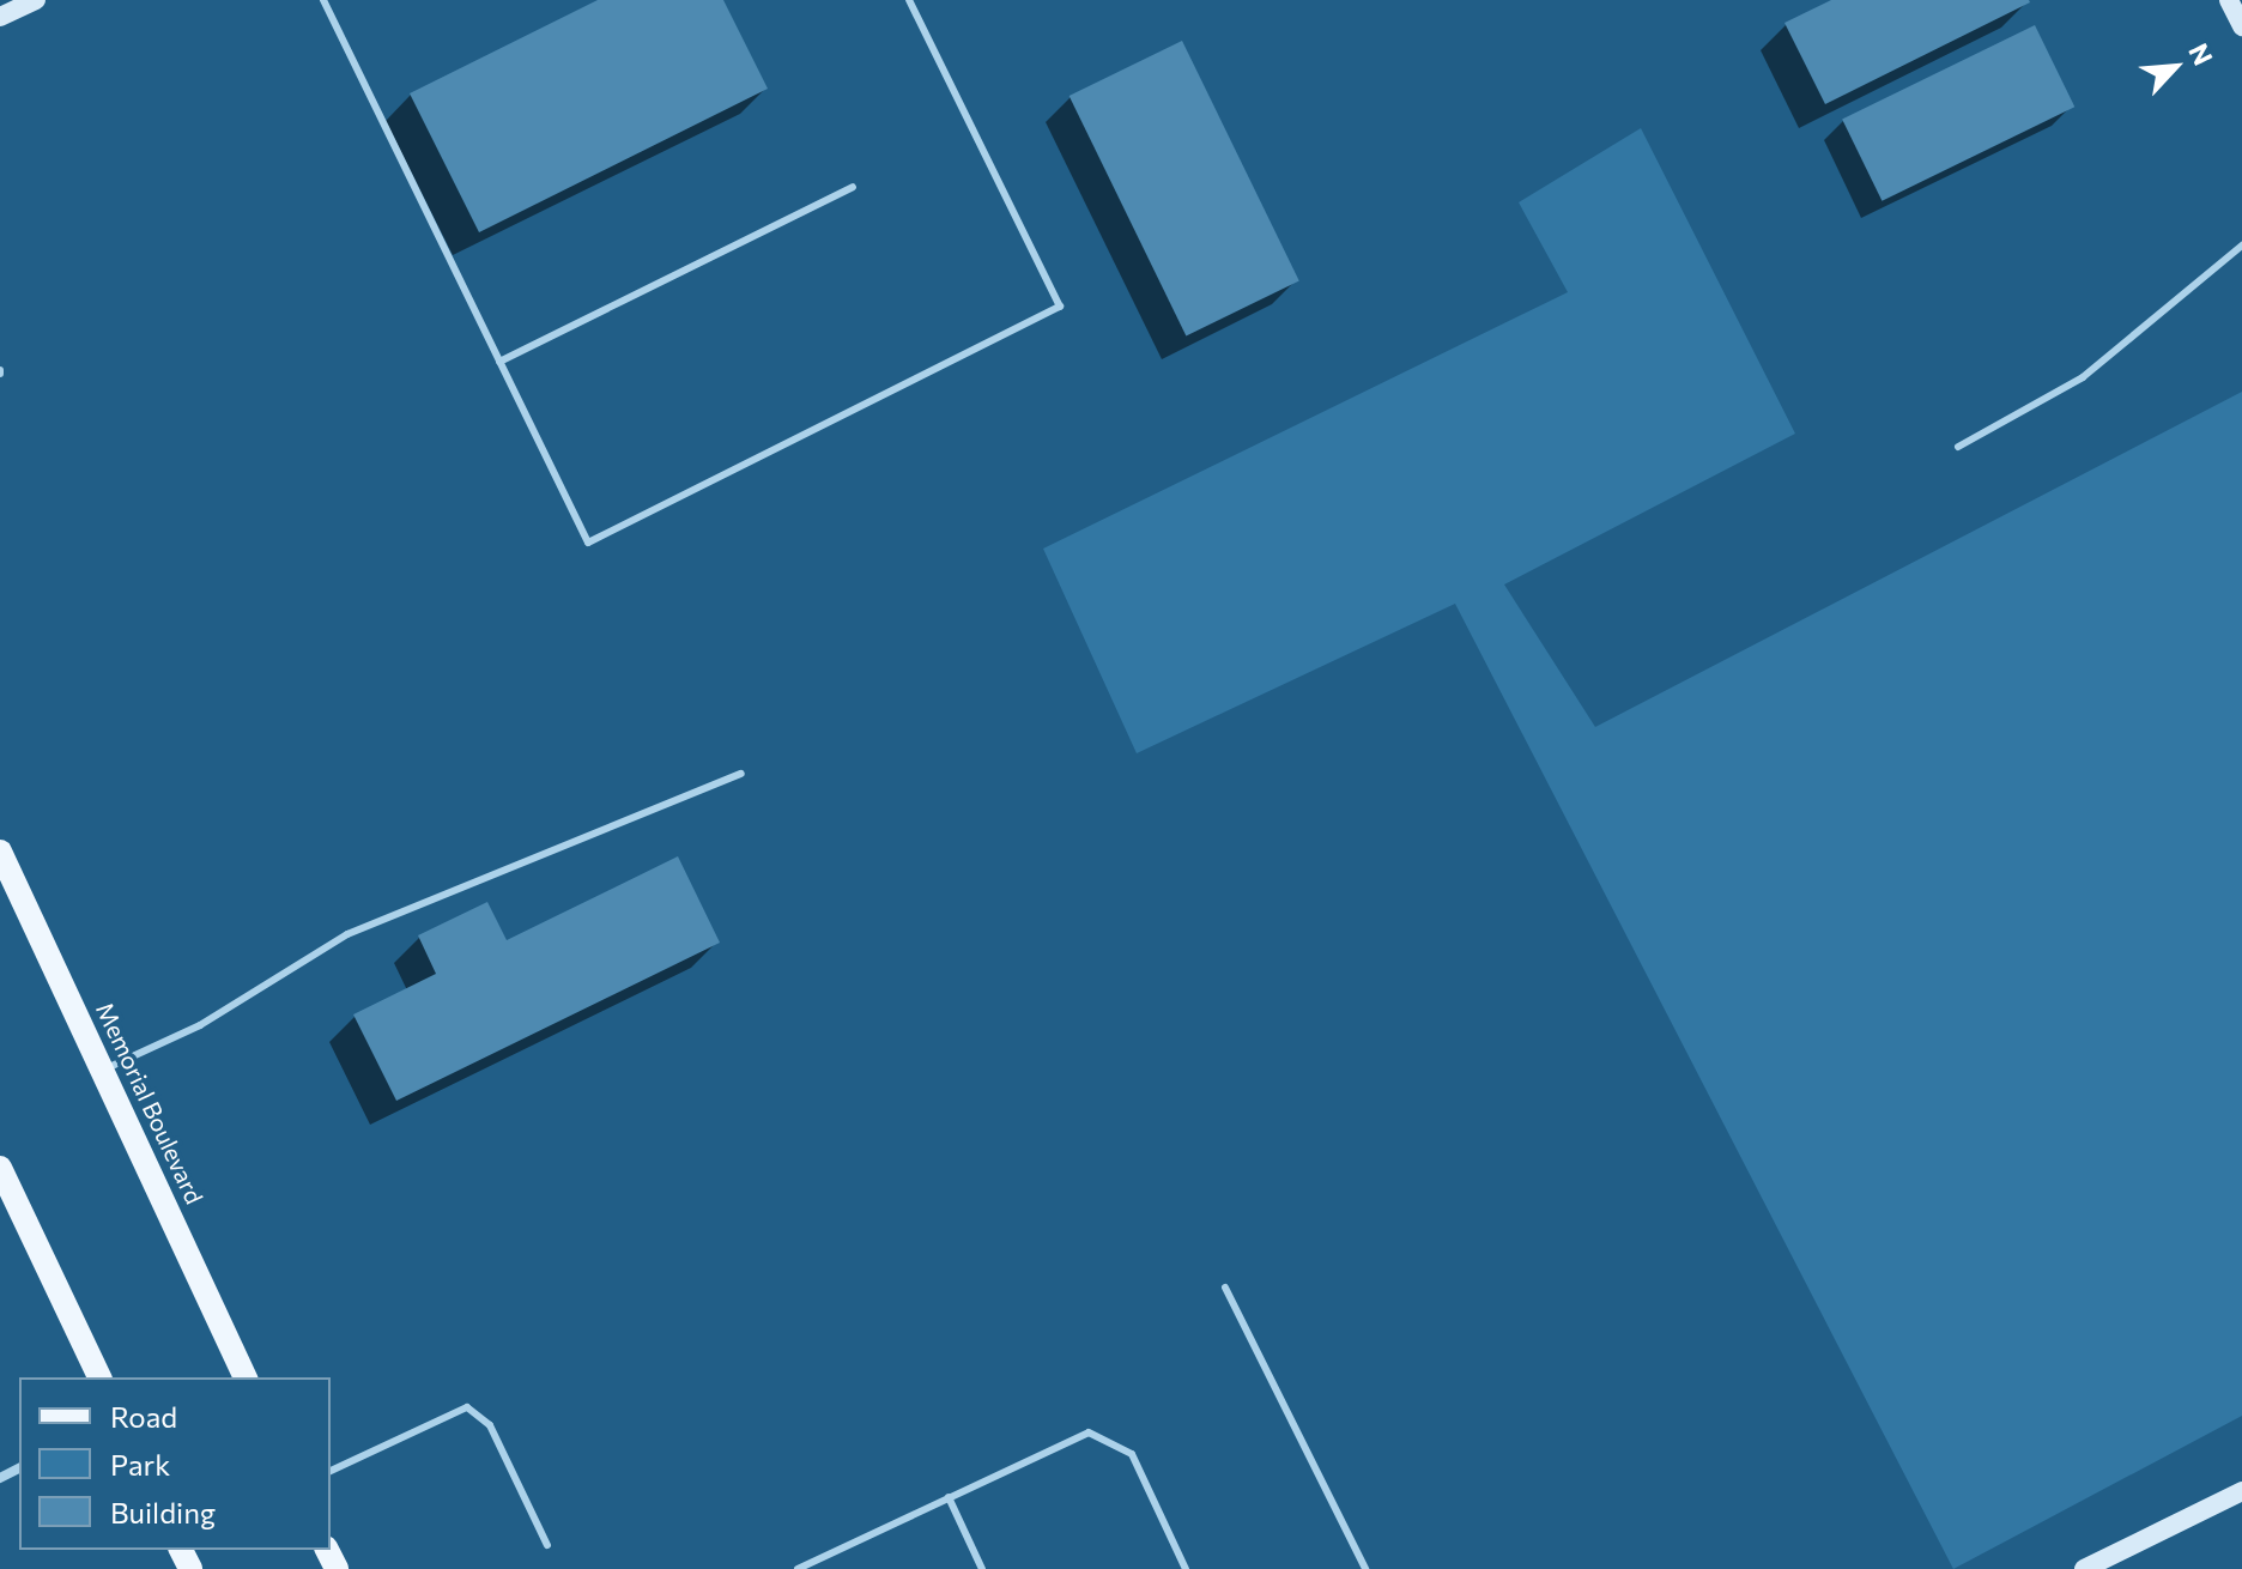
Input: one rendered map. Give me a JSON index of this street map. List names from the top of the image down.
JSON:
{
  "streets": {
    "main road": ["Memorial Boulevard"]
  },
  "legend": ["Road", "Park", "Building"],
  "north": "top right"
}
